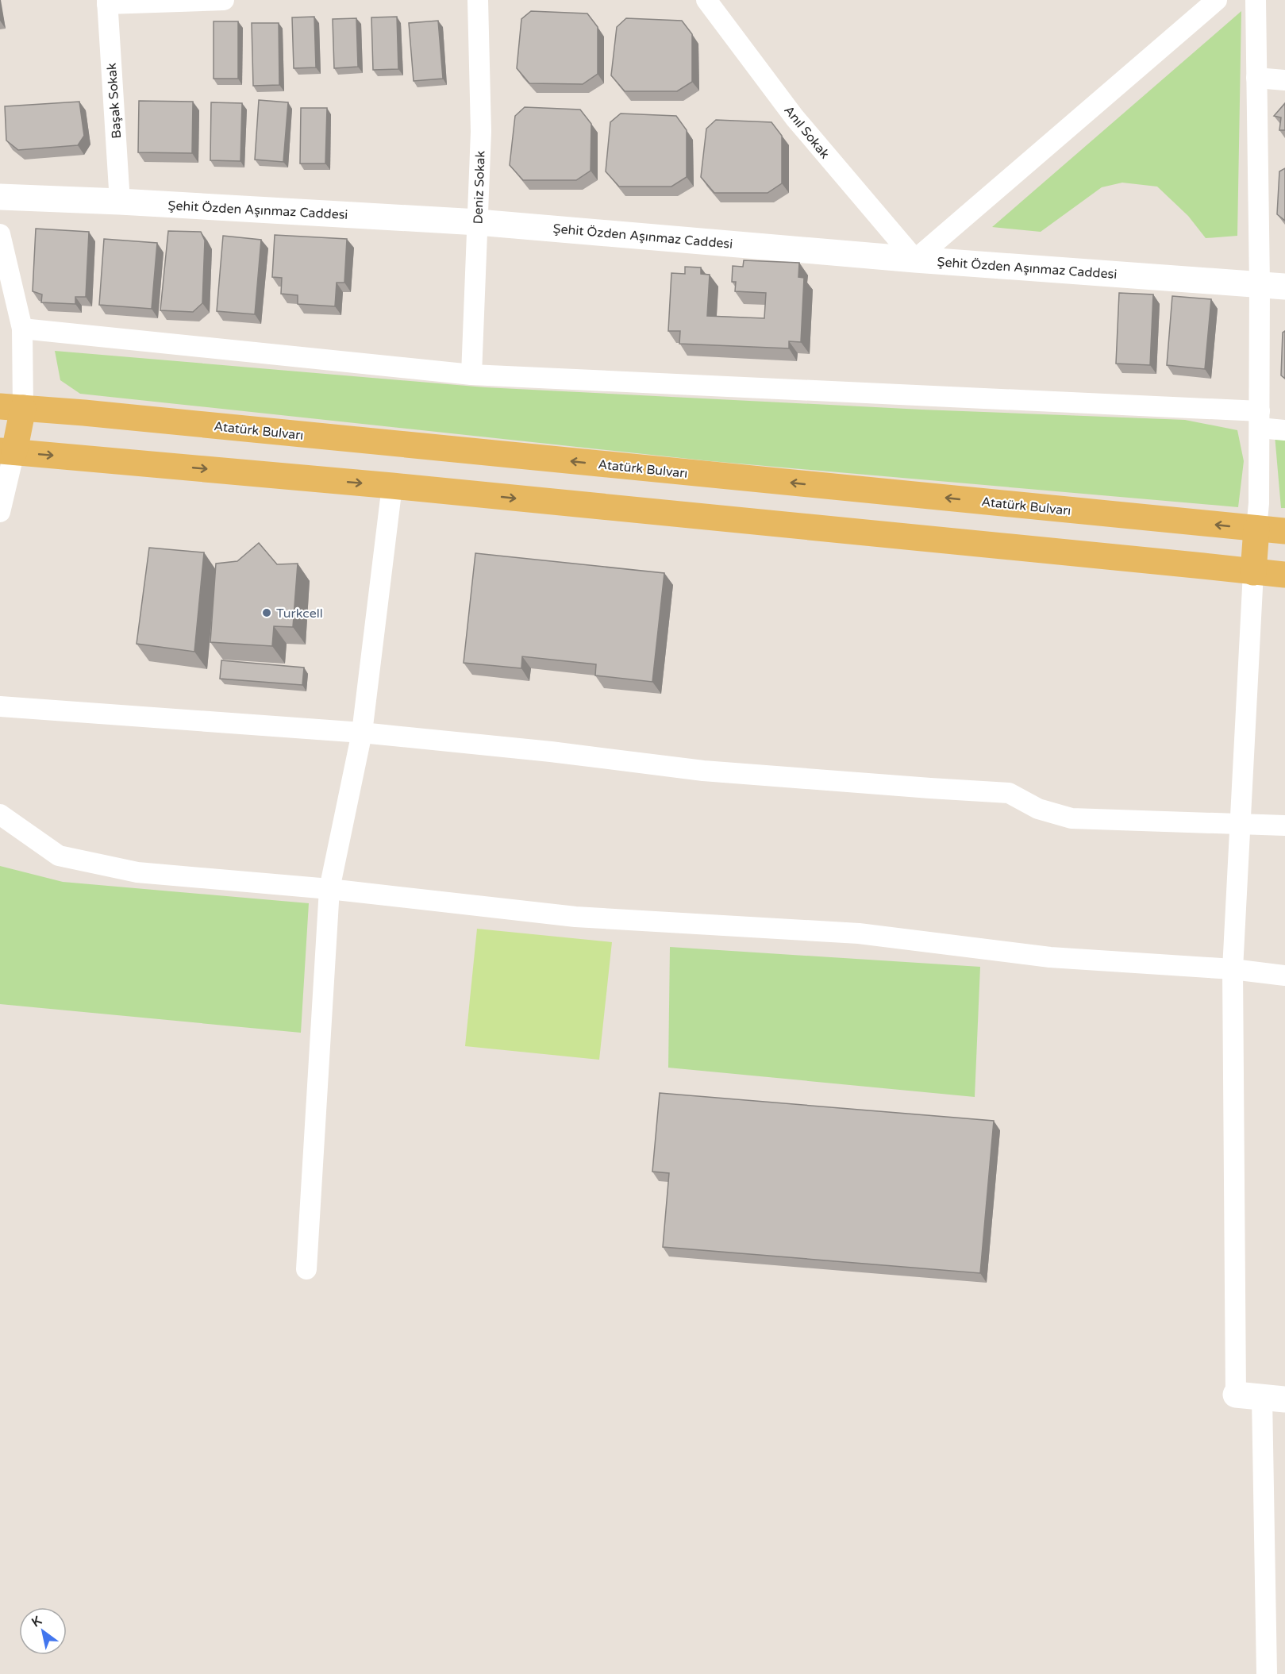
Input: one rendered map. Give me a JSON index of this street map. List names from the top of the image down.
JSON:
{
  "streets": {
    "main road": ["Atatürk Bulvarı"],
    "street": [
      "Başak Sokak",
      "Anıl Sokak",
      "Deniz Sokak",
      "Şehit Özden Aşınmaz Caddesi"
    ]
  },
  "crossings": [
    ["Başak Sokak", "Şehit Özden Aşınmaz Caddesi"],
    ["Anıl Sokak", "Şehit Özden Aşınmaz Caddesi"],
    ["Deniz Sokak", "Şehit Özden Aşınmaz Caddesi"]
  ],
  "places": ["Turkcell"],
  "north": "top left"
}
